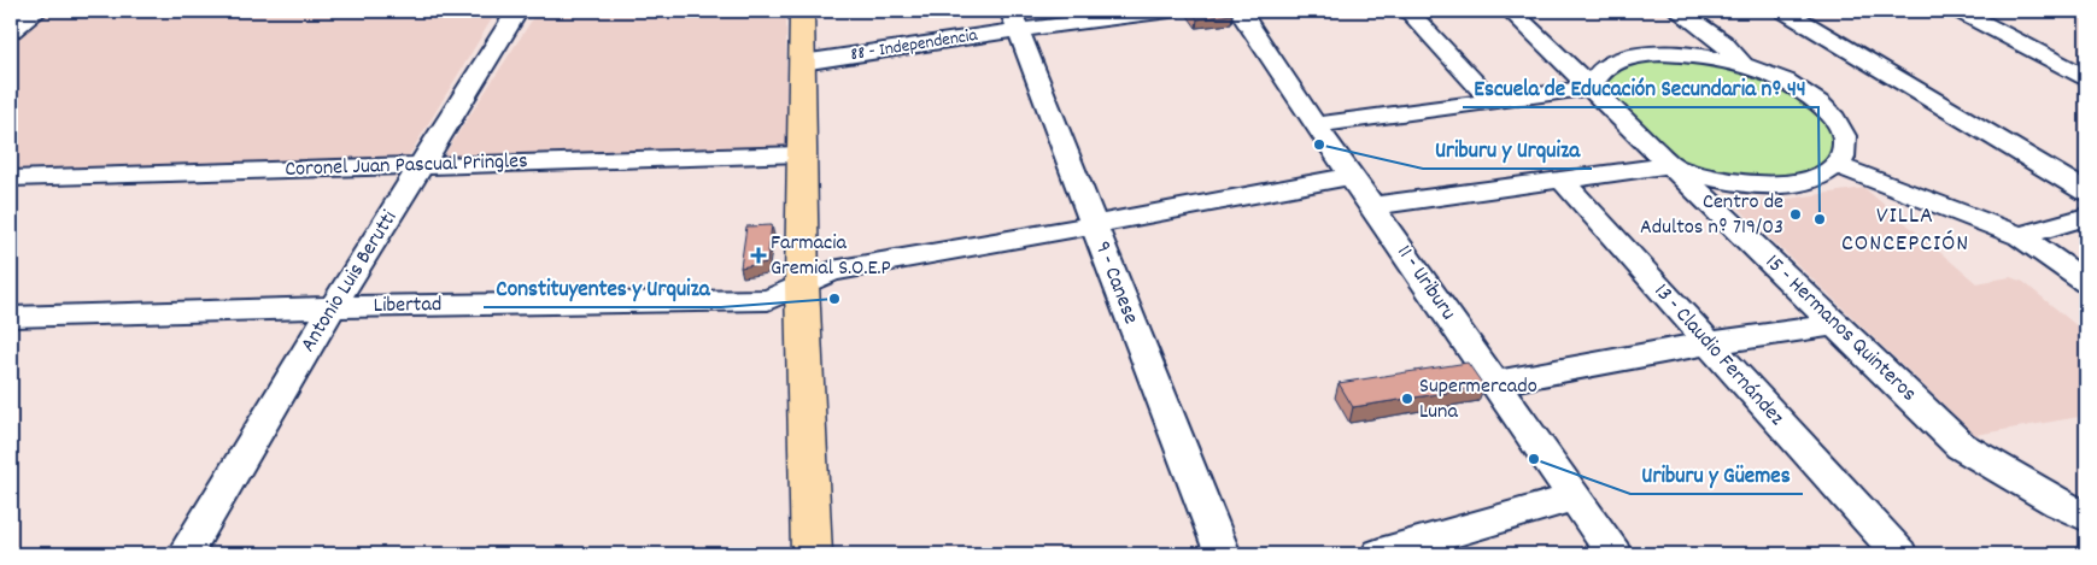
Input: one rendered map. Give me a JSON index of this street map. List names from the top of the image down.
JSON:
{
  "streets": {
    "street": [
      "88 - Independencia",
      "Coronel Juan Pascual Pringles",
      "Antonio Luis Berutti",
      "9 - Canese",
      "11 - Uriburu",
      "Libertad",
      "15 - Hermanos Quinteros",
      "13 - Claudio Fernández"
    ]
  },
  "crossings": [
    ["88 - Independencia", "9 - Canese"],
    ["Coronel Juan Pascual Pringles", "Antonio Luis Berutti"],
    ["Antonio Luis Berutti", "Libertad"],
    ["9 - Canese", "Libertad"],
    ["11 - Uriburu", "Libertad"]
  ],
  "districts": ["VILLA CONCEPCIÓN"],
  "places": {
    "other": [
      "Uriburu y Urquiza",
      "Centro de Adultos nº 719/03",
      "Escuela de Educación Secundaria nº 44",
      "Constituyentes y Urquiza",
      "Supermercado Luna",
      "Uriburu y Güemes"
    ],
    "health": ["Farmacia Gremial S.O.E.P"]
  }
}
